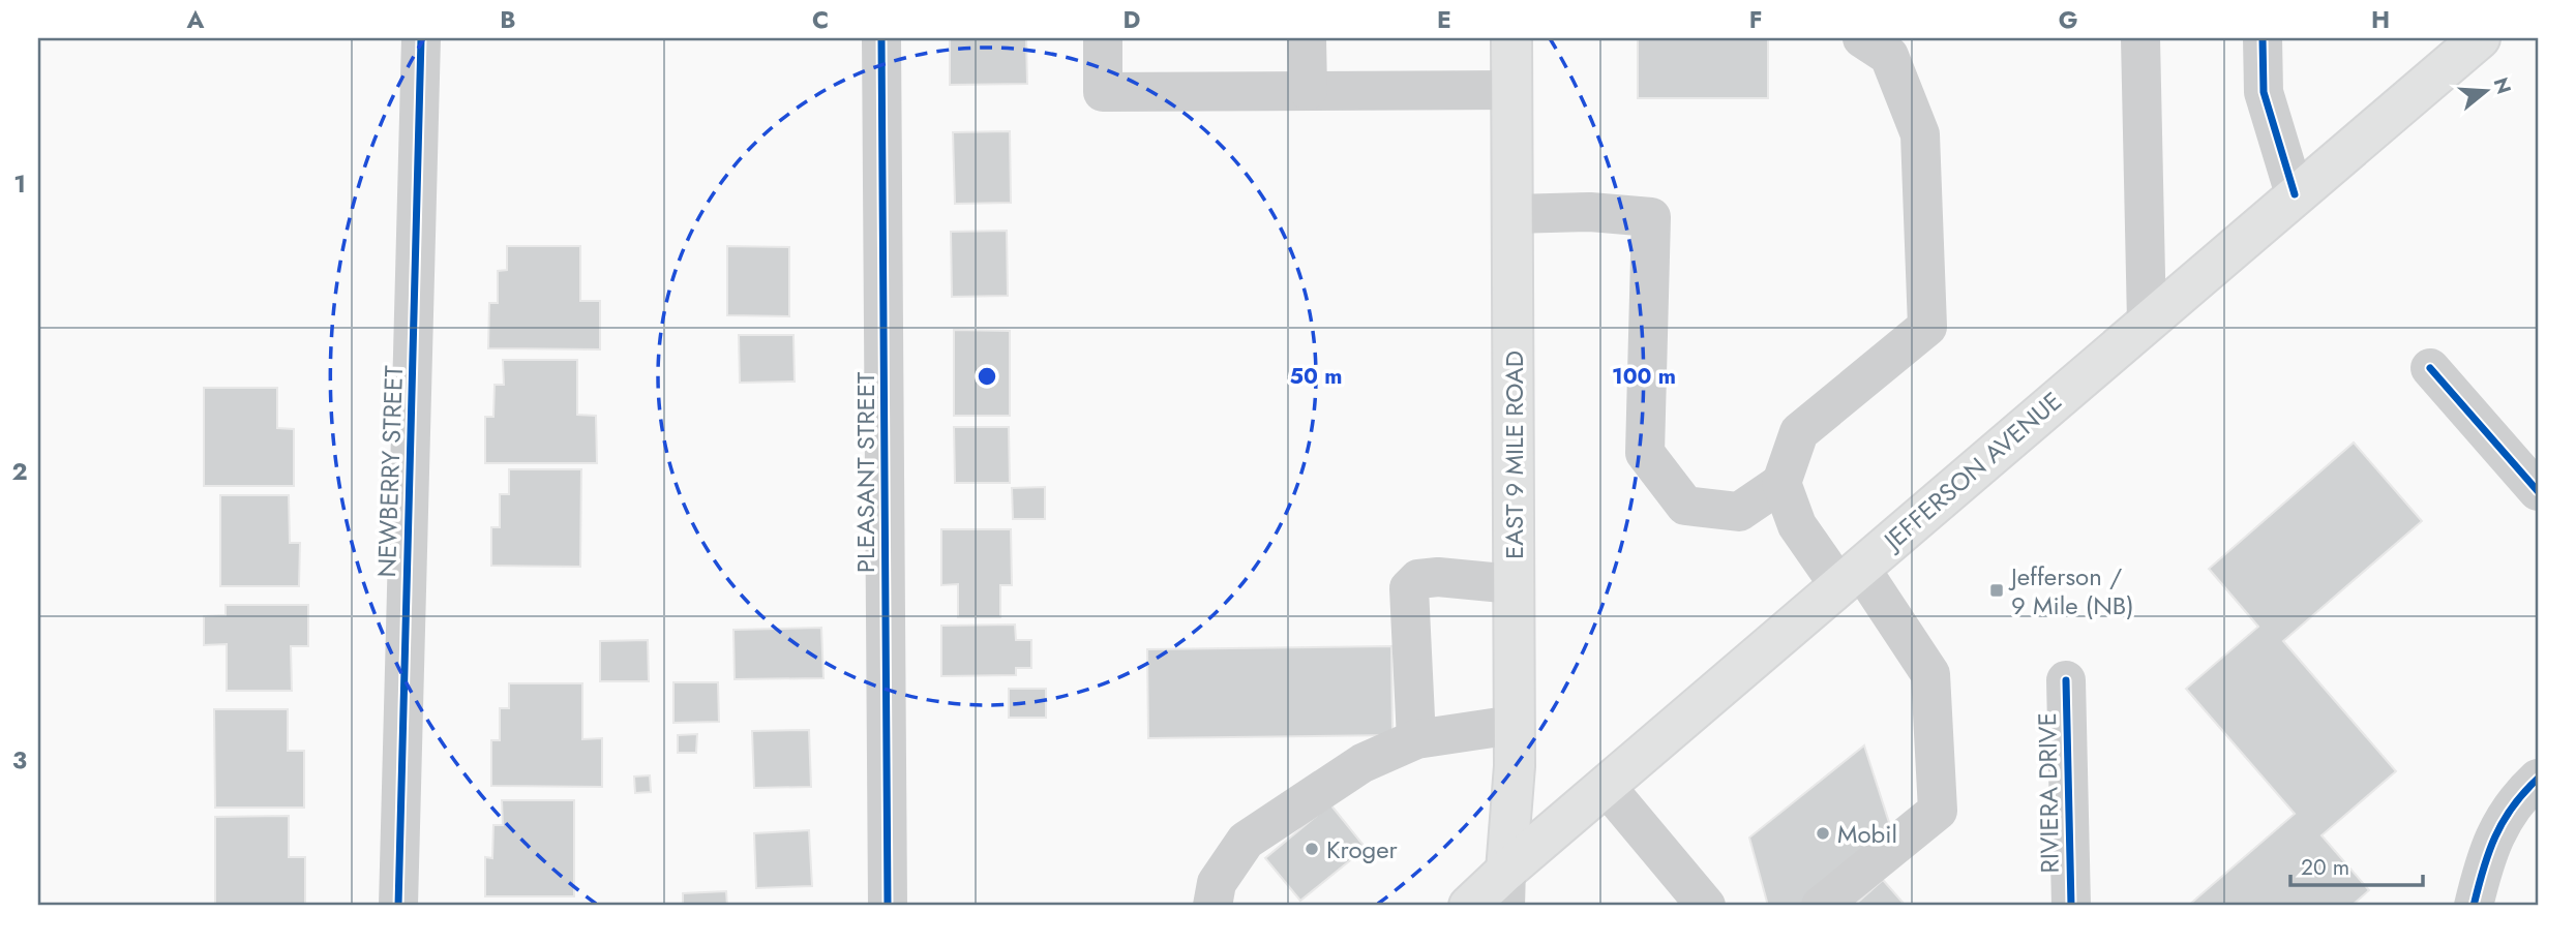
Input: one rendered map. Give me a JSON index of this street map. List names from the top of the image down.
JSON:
{
  "streets": {
    "main road": ["EAST 9 MILE ROAD", "JEFFERSON AVENUE"],
    "street": ["NEWBERRY STREET", "PLEASANT STREET", "RIVIERA DRIVE"]
  },
  "crossings": [
    ["EAST 9 MILE ROAD", "JEFFERSON AVENUE"]
  ],
  "places": {
    "transit": ["Jefferson / 9 Mile (NB)"],
    "other": ["Mobil", "Kroger"]
  },
  "scale_bar": "20 m",
  "north": "right",
  "grid": {
    "columns": [
      "A",
      "B",
      "C",
      "D",
      "E",
      "F",
      "G",
      "H"
    ],
    "rows": ["1", "2", "3"]
  },
  "rings": ["50 m", "100 m"]
}
